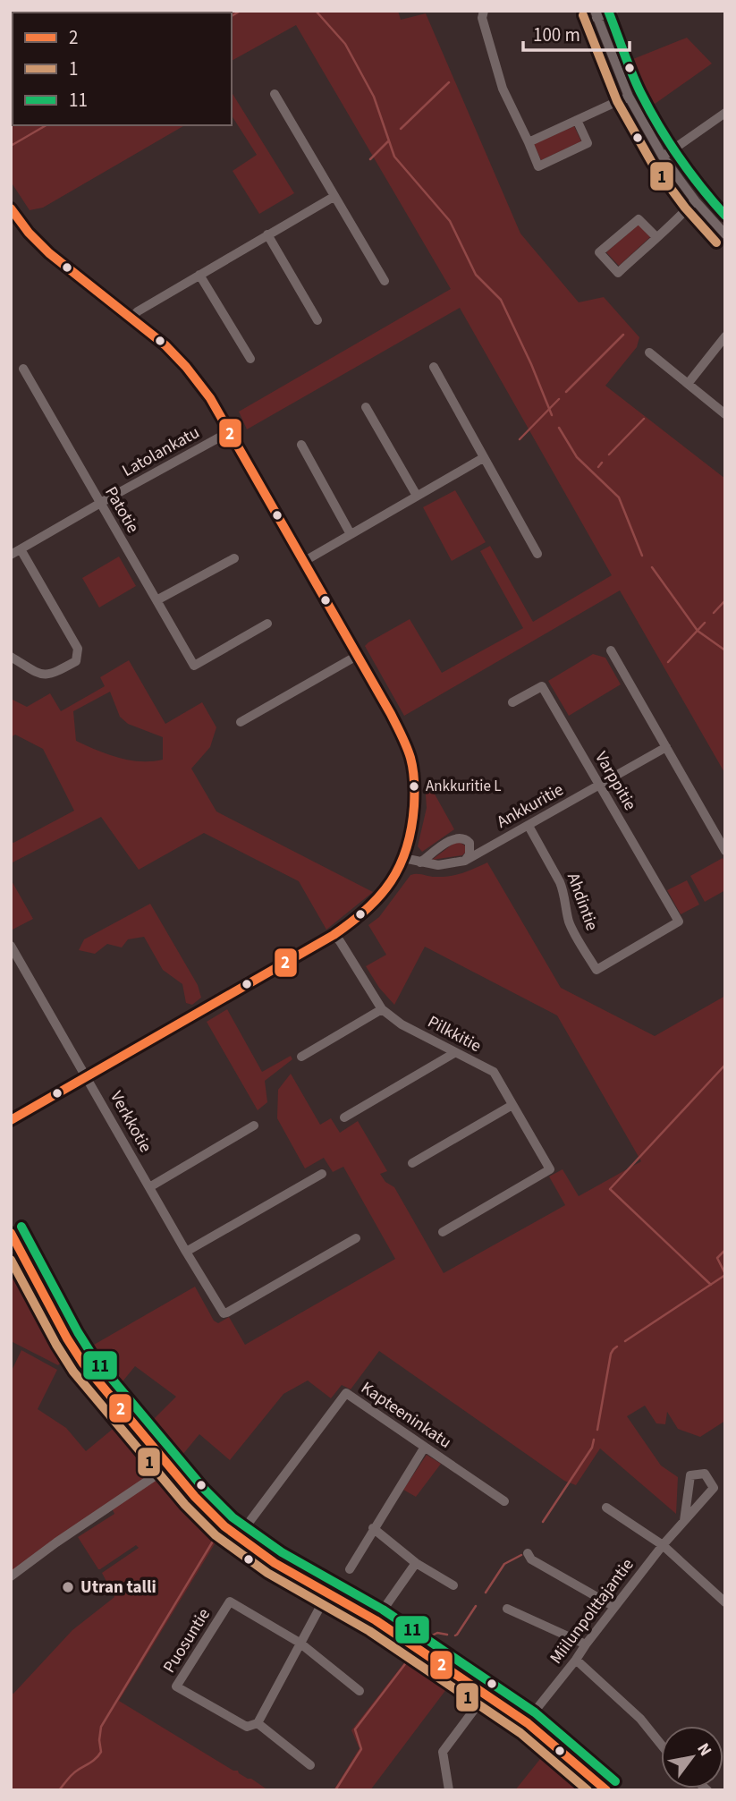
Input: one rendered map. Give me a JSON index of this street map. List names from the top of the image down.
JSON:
{
  "streets": {
    "street": [
      "Latolankatu",
      "Patotie",
      "Varppitie",
      "Ankkuritie",
      "Ahdintie",
      "Pilkkitie",
      "Verkkotie",
      "Kapteeninkatu",
      "Miilunpolttajantie",
      "Puosuntie"
    ]
  },
  "crossings": [
    ["Latolankatu", "Patotie"],
    ["Varppitie", "Ankkuritie"],
    ["Varppitie", "Ahdintie"],
    ["Ankkuritie", "Ahdintie"]
  ],
  "places": ["Ankkuritie L", "Utran talli"],
  "lines": ["transit line 11", "transit line 1", "transit line 2"],
  "legend": ["2", "1", "11"],
  "scale_bar": "100 m",
  "north": "top right"
}
